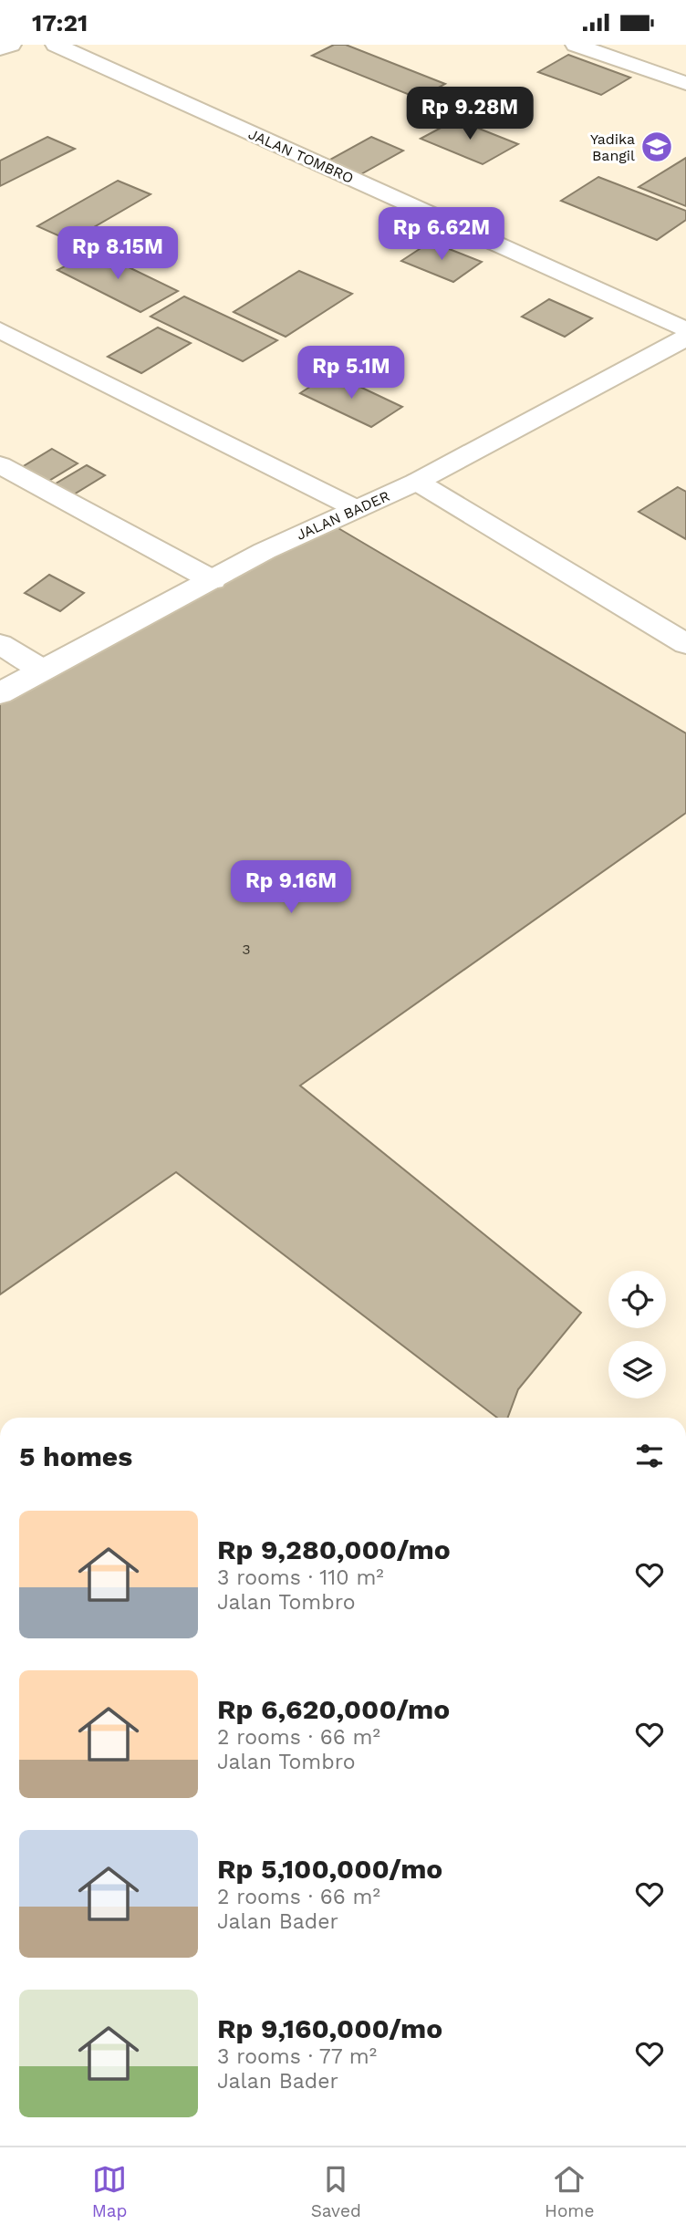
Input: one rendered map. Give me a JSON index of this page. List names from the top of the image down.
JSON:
{
  "streets": {
    "street": ["JALAN TOMBRO", "JALAN BADER"]
  },
  "places": {
    "school or university": ["Yadika Bangil"]
  },
  "house_numbers": ["3"],
  "page": {
    "status": "17:21",
    "price": [
      "Rp 9.28M",
      "Rp 6.62M",
      "Rp 8.15M",
      "Rp 5.1M",
      "Rp 9.16M"
    ],
    "heading": "5 homes",
    "list": [
      {
        "name": "Rp 9,280,000/mo",
        "note": "3 rooms · 110 m² · Jalan Tombro"
      },
      {
        "name": "Rp 6,620,000/mo",
        "note": "2 rooms · 66 m² · Jalan Tombro"
      },
      {
        "name": "Rp 5,100,000/mo",
        "note": "2 rooms · 66 m² · Jalan Bader"
      },
      {
        "name": "Rp 9,160,000/mo",
        "note": "3 rooms · 77 m² · Jalan Bader"
      }
    ],
    "tabs": ["Map", "Saved", "Home"]
  }
}
